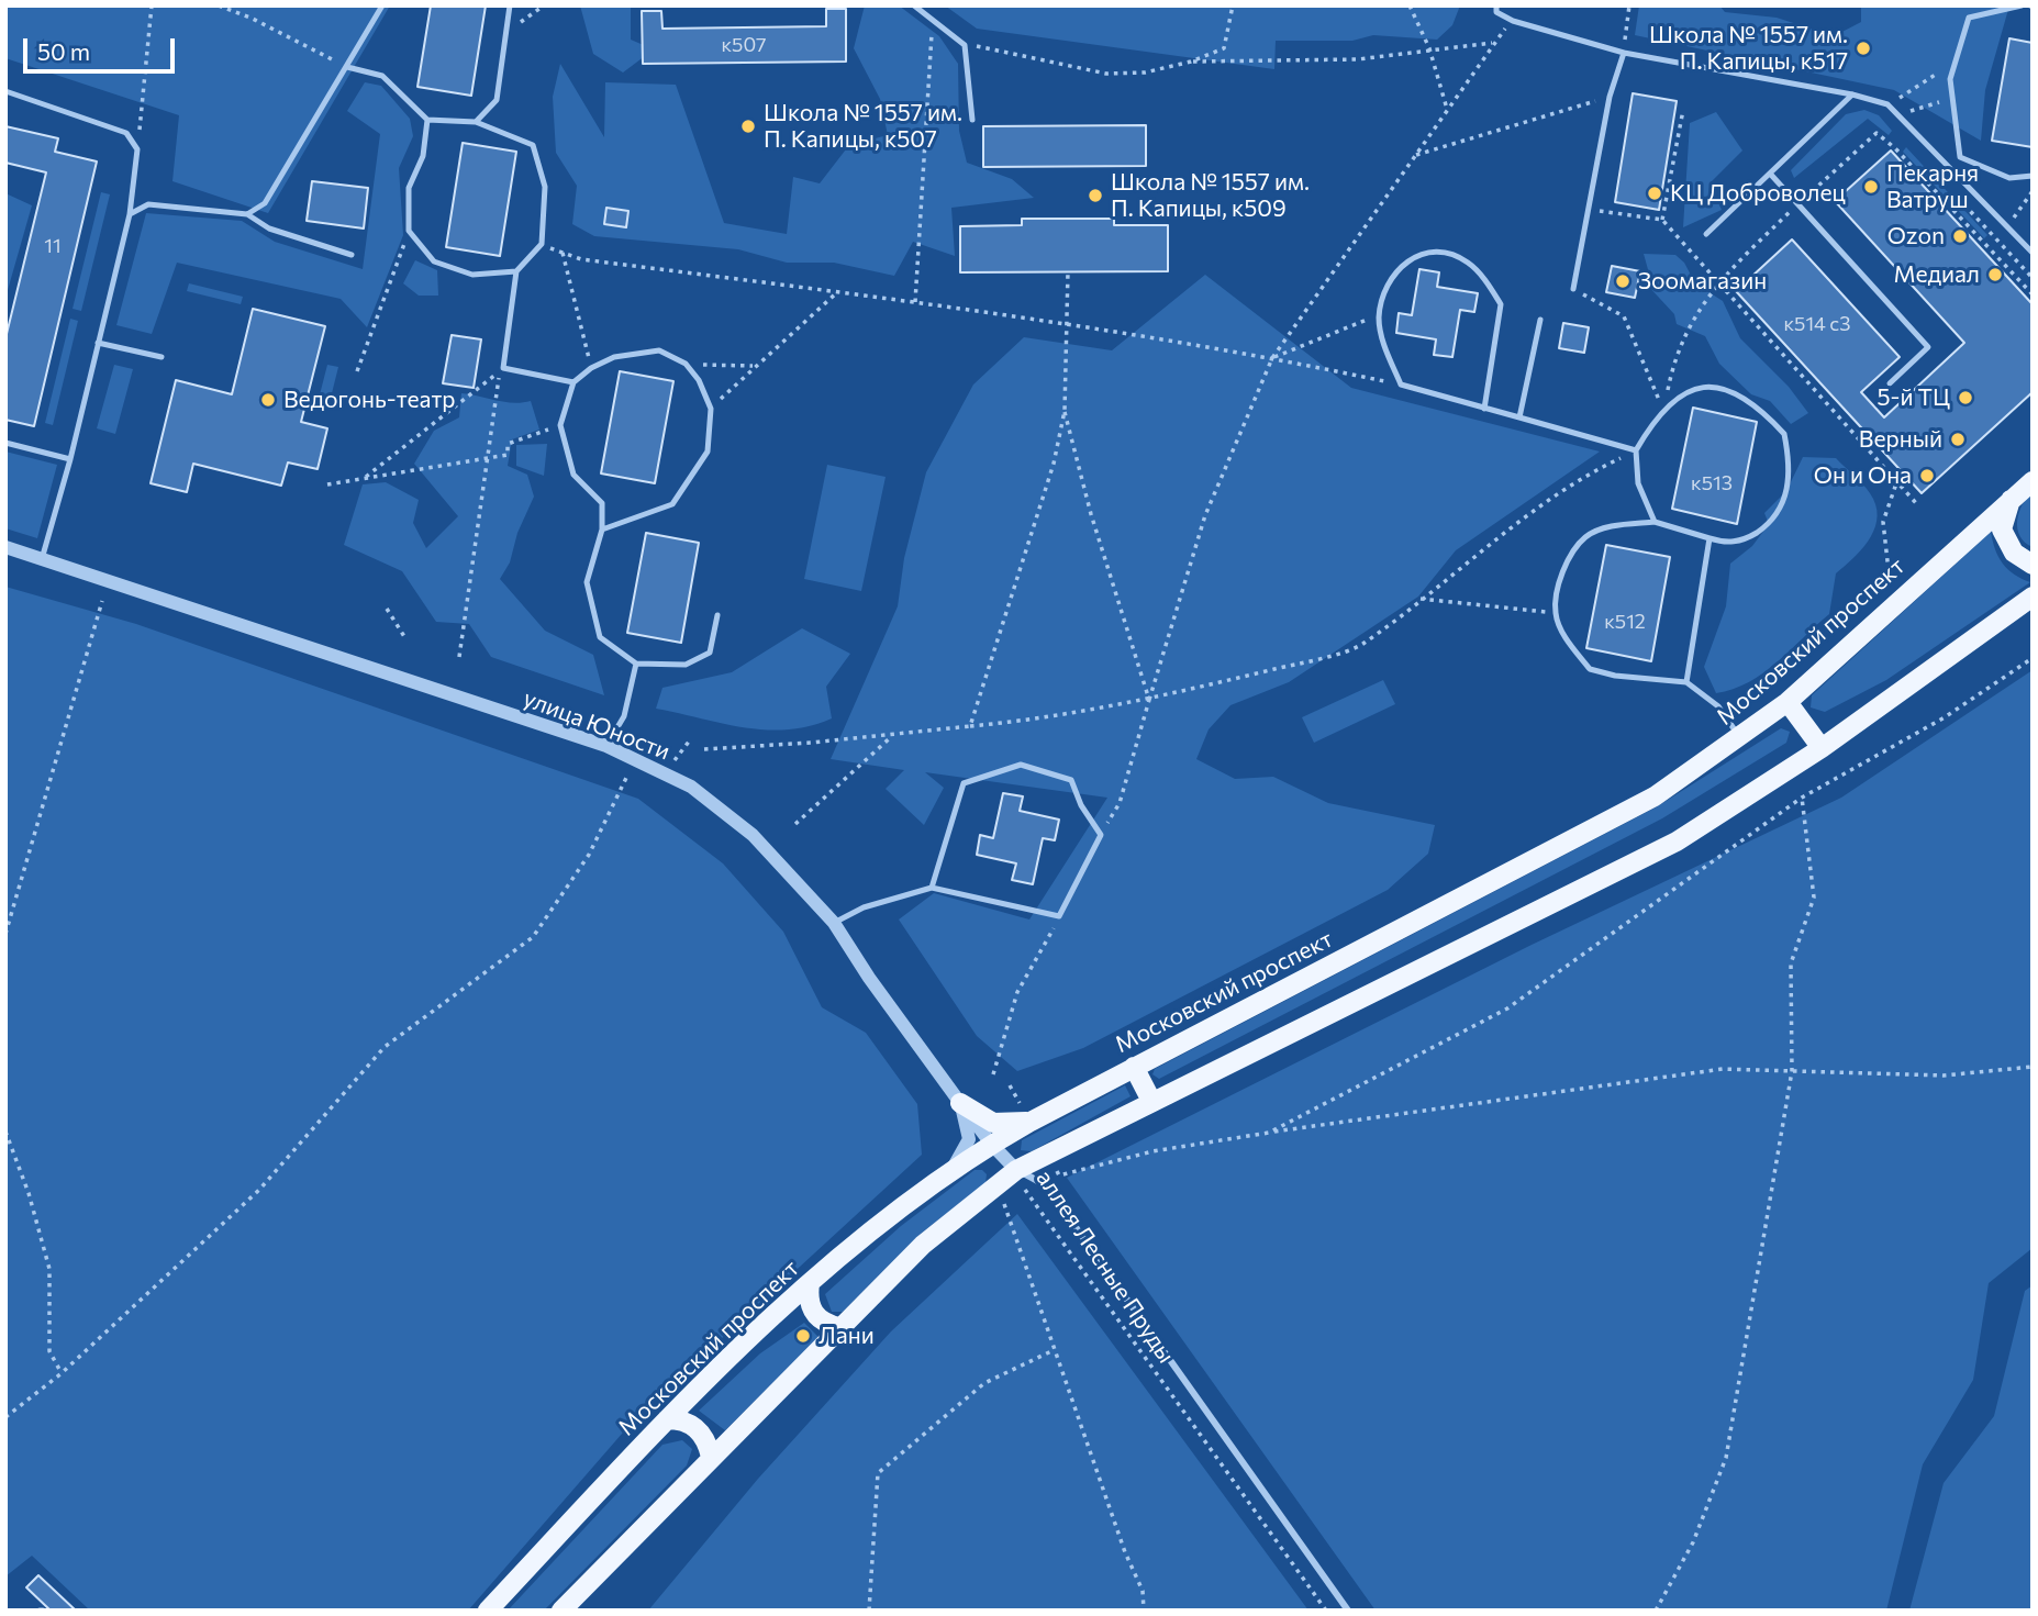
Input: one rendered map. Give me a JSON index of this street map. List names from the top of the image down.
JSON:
{
  "streets": {
    "main road": ["Московский проспект"],
    "street": ["улица Юности", "аллея Лесные Пруды"]
  },
  "crossings": [
    ["Московский проспект", "улица Юности"],
    ["улица Юности", "аллея Лесные Пруды"]
  ],
  "places": [
    "Школа № 1557 им. П. Капицы, к517",
    "Школа № 1557 им. П. Капицы, к507",
    "Пекарня Ватруш",
    "КЦ Доброволец",
    "Школа № 1557 им. П. Капицы, к509",
    "Ozon",
    "Медиал",
    "Зоомагазин",
    "5-й ТЦ",
    "Ведогонь-театр",
    "Верный",
    "Он и Она",
    "Лани"
  ],
  "house_numbers": [
    "к507",
    "11",
    "к514 с3",
    "к513",
    "к512"
  ],
  "scale_bar": "50 m"
}
